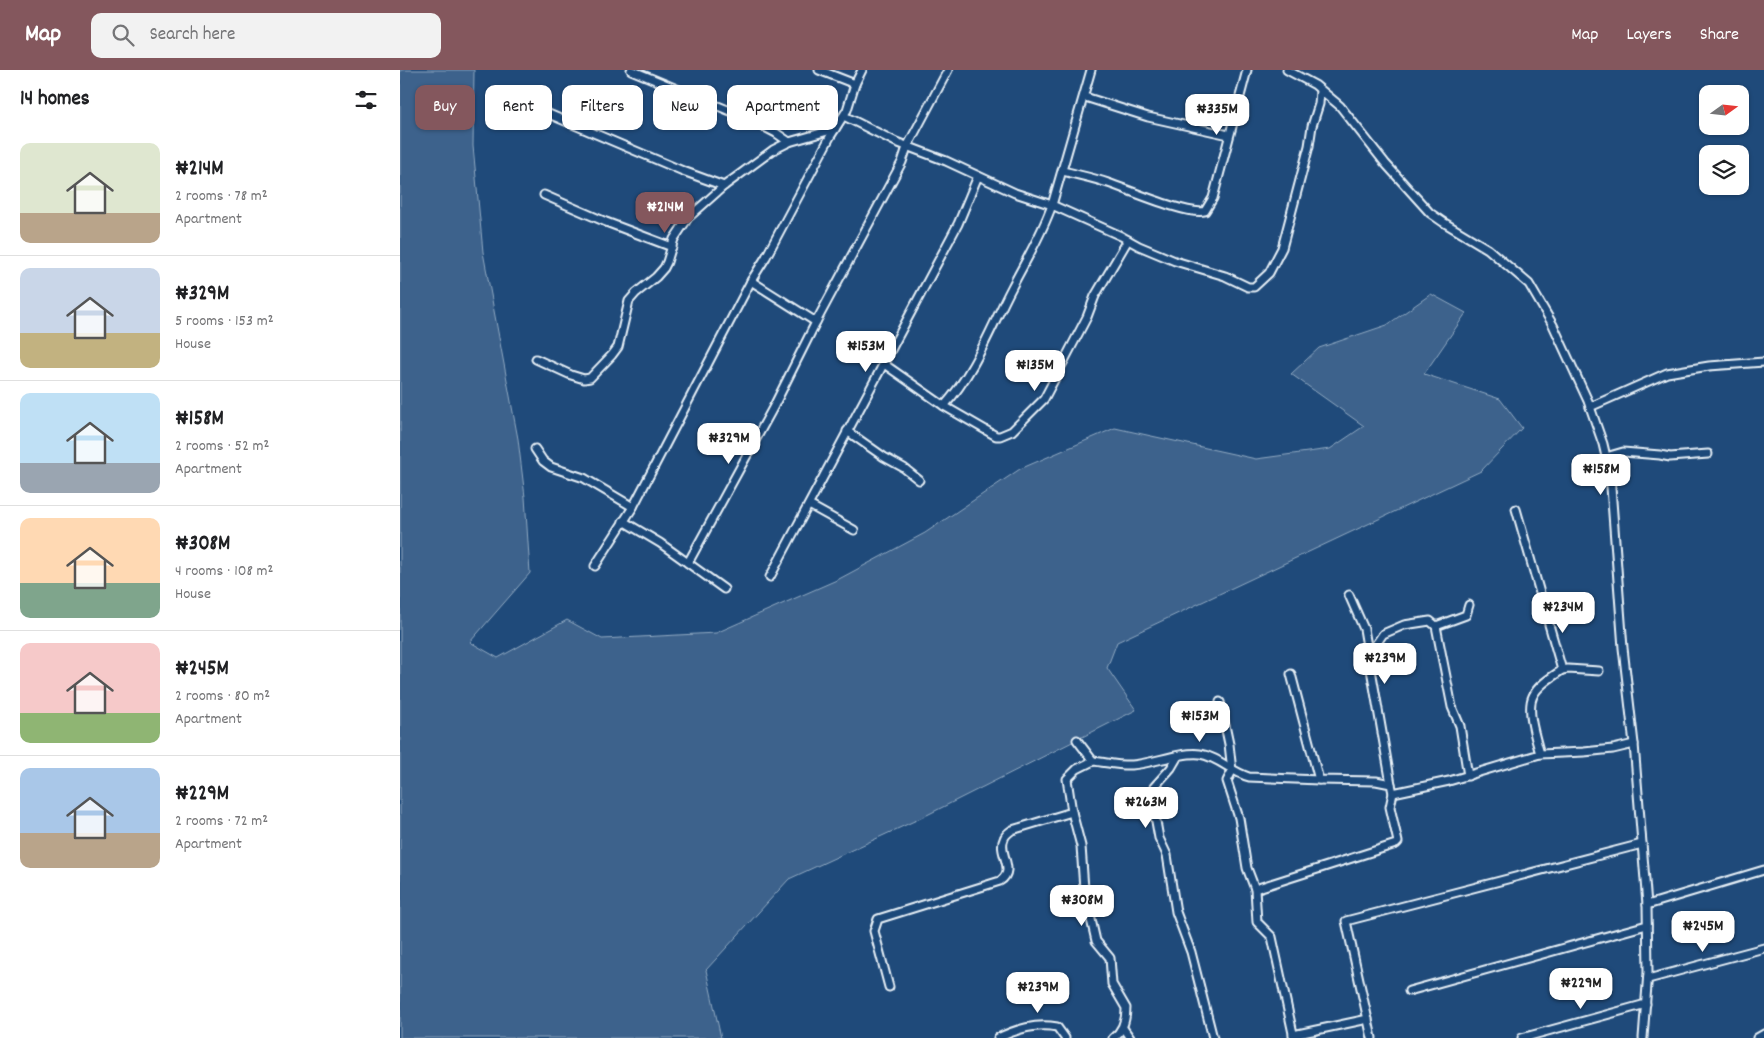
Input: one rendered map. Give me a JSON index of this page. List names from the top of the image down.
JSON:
{
  "north": "right",
  "page": {
    "header": "Map",
    "search": "Search here",
    "nav": ["Map", "Layers", "Share"],
    "heading": "14 homes",
    "chip": [
      "Buy",
      "Rent",
      "Filters",
      "New",
      "Apartment"
    ],
    "price": [
      "₦335M",
      "₦214M",
      "₦153M",
      "₦135M",
      "₦329M",
      "₦158M",
      "₦234M",
      "₦239M",
      "₦153M",
      "₦263M",
      "₦308M",
      "₦245M",
      "₦229M",
      "₦239M"
    ],
    "list": [
      {
        "name": "₦214M",
        "note": "2 rooms · 78 m² · Apartment"
      },
      {
        "name": "₦329M",
        "note": "5 rooms · 153 m² · House"
      },
      {
        "name": "₦158M",
        "note": "2 rooms · 52 m² · Apartment"
      },
      {
        "name": "₦308M",
        "note": "4 rooms · 108 m² · House"
      },
      {
        "name": "₦245M",
        "note": "2 rooms · 80 m² · Apartment"
      },
      {
        "name": "₦229M",
        "note": "2 rooms · 72 m² · Apartment"
      }
    ]
  }
}
